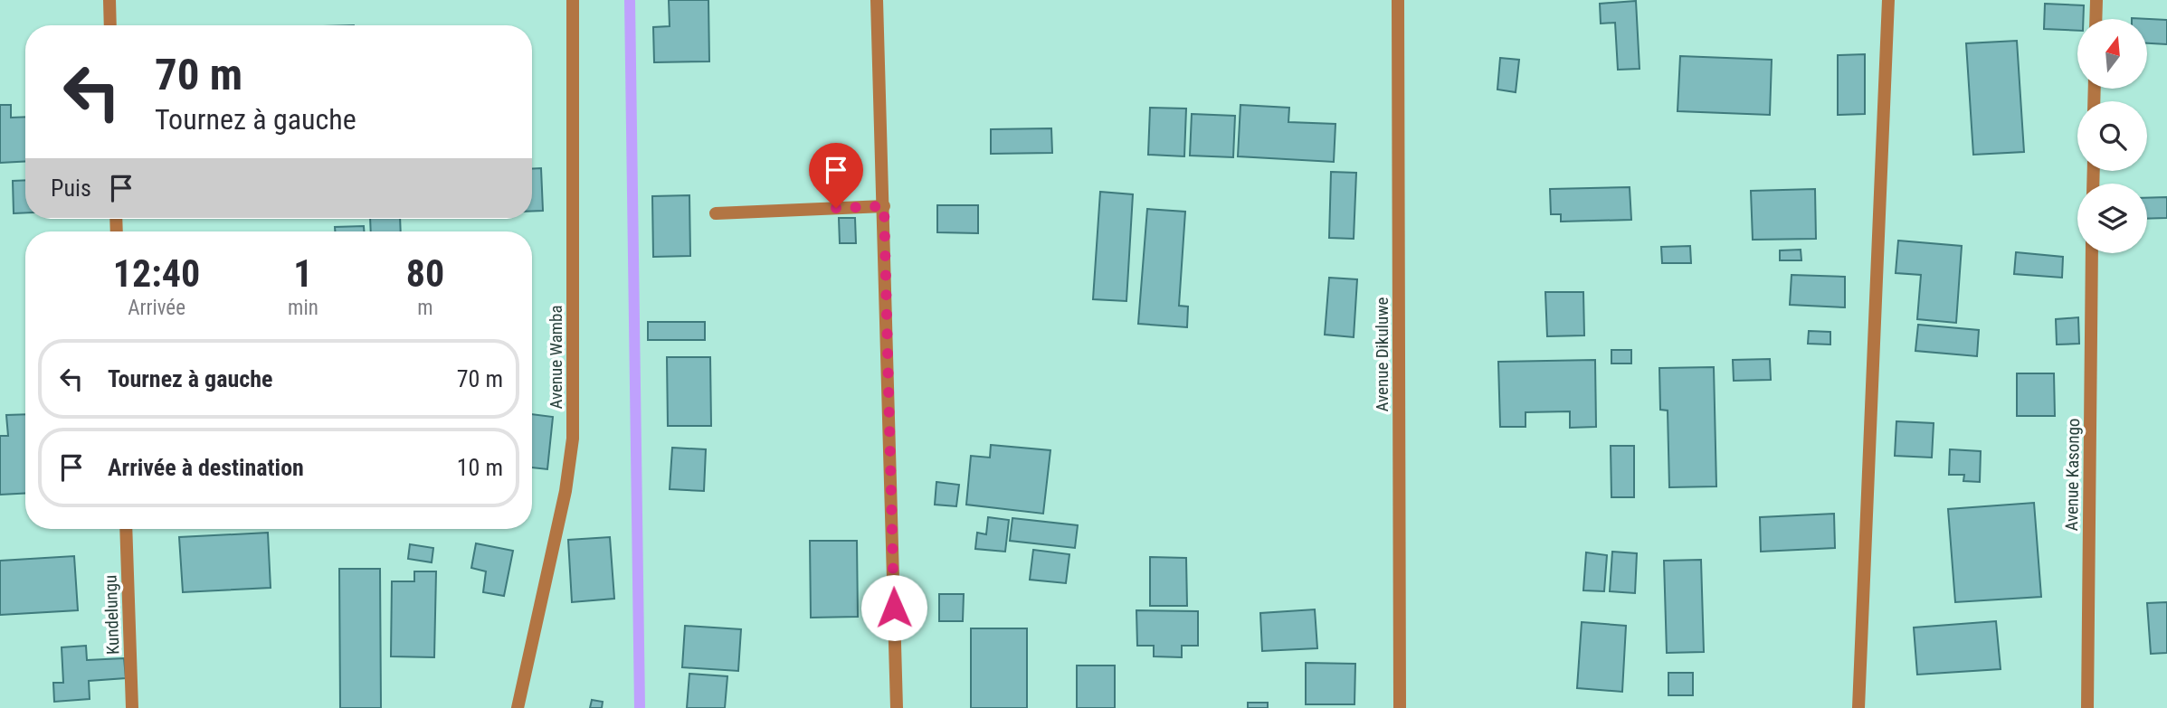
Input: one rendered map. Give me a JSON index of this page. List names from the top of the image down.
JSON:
{
  "streets": {
    "street": [
      "Avenue Dikuluwe",
      "Avenue Wamba",
      "Avenue Kasongo",
      "Kundelungu"
    ]
  },
  "north": "top",
  "page": {
    "turn": ["70 m", "Tournez à gauche"],
    "then": "Puis",
    "eta": [
      "12:40",
      "Arrivée",
      "1",
      "min",
      "80",
      "m"
    ],
    "list": [
      {
        "name": "Tournez à gauche",
        "value": "70 m"
      },
      {
        "name": "Arrivée à destination",
        "value": "10 m"
      }
    ]
  }
}
